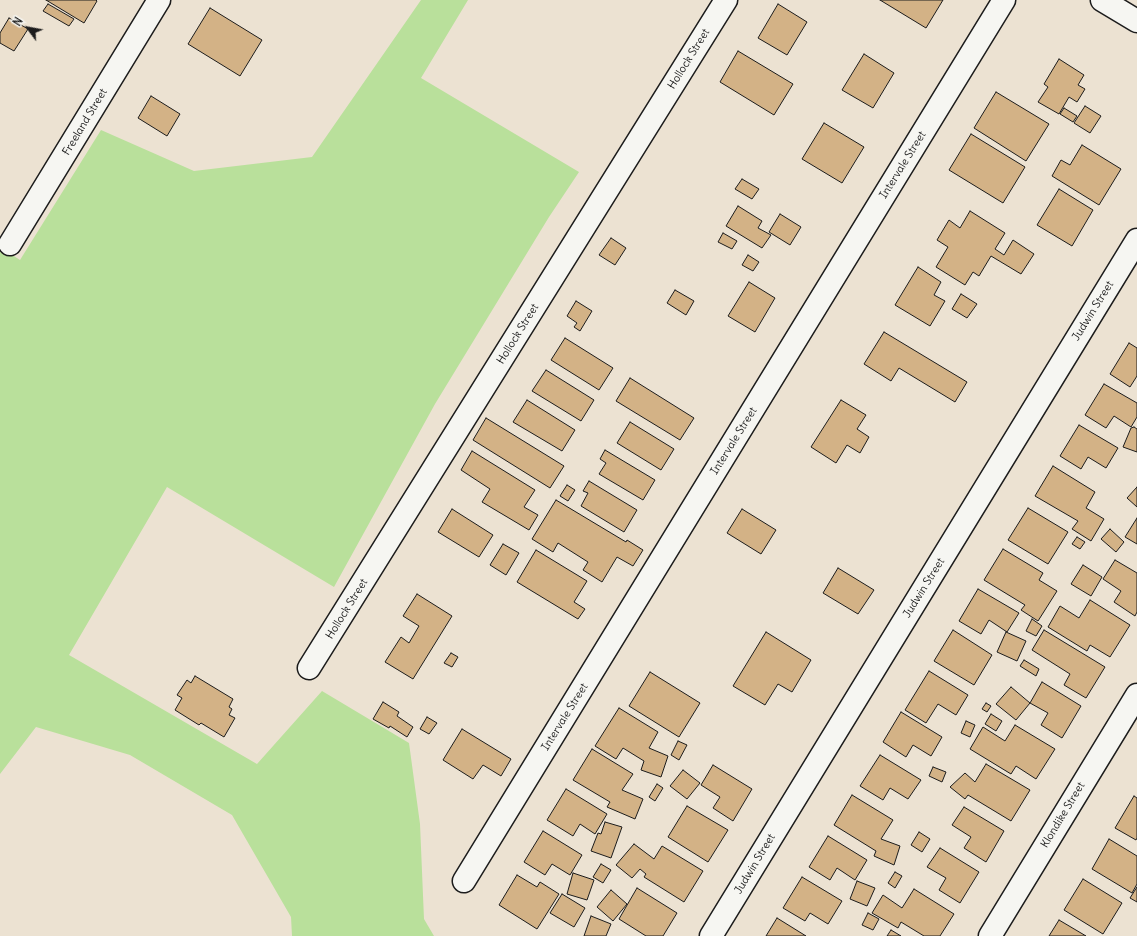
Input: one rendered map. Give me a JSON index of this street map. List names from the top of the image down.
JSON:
{
  "streets": {
    "street": [
      "Hollock Street",
      "Freeland Street",
      "Intervale Street",
      "Judwin Street",
      "Klondike Street"
    ]
  },
  "north": "top left"
}
